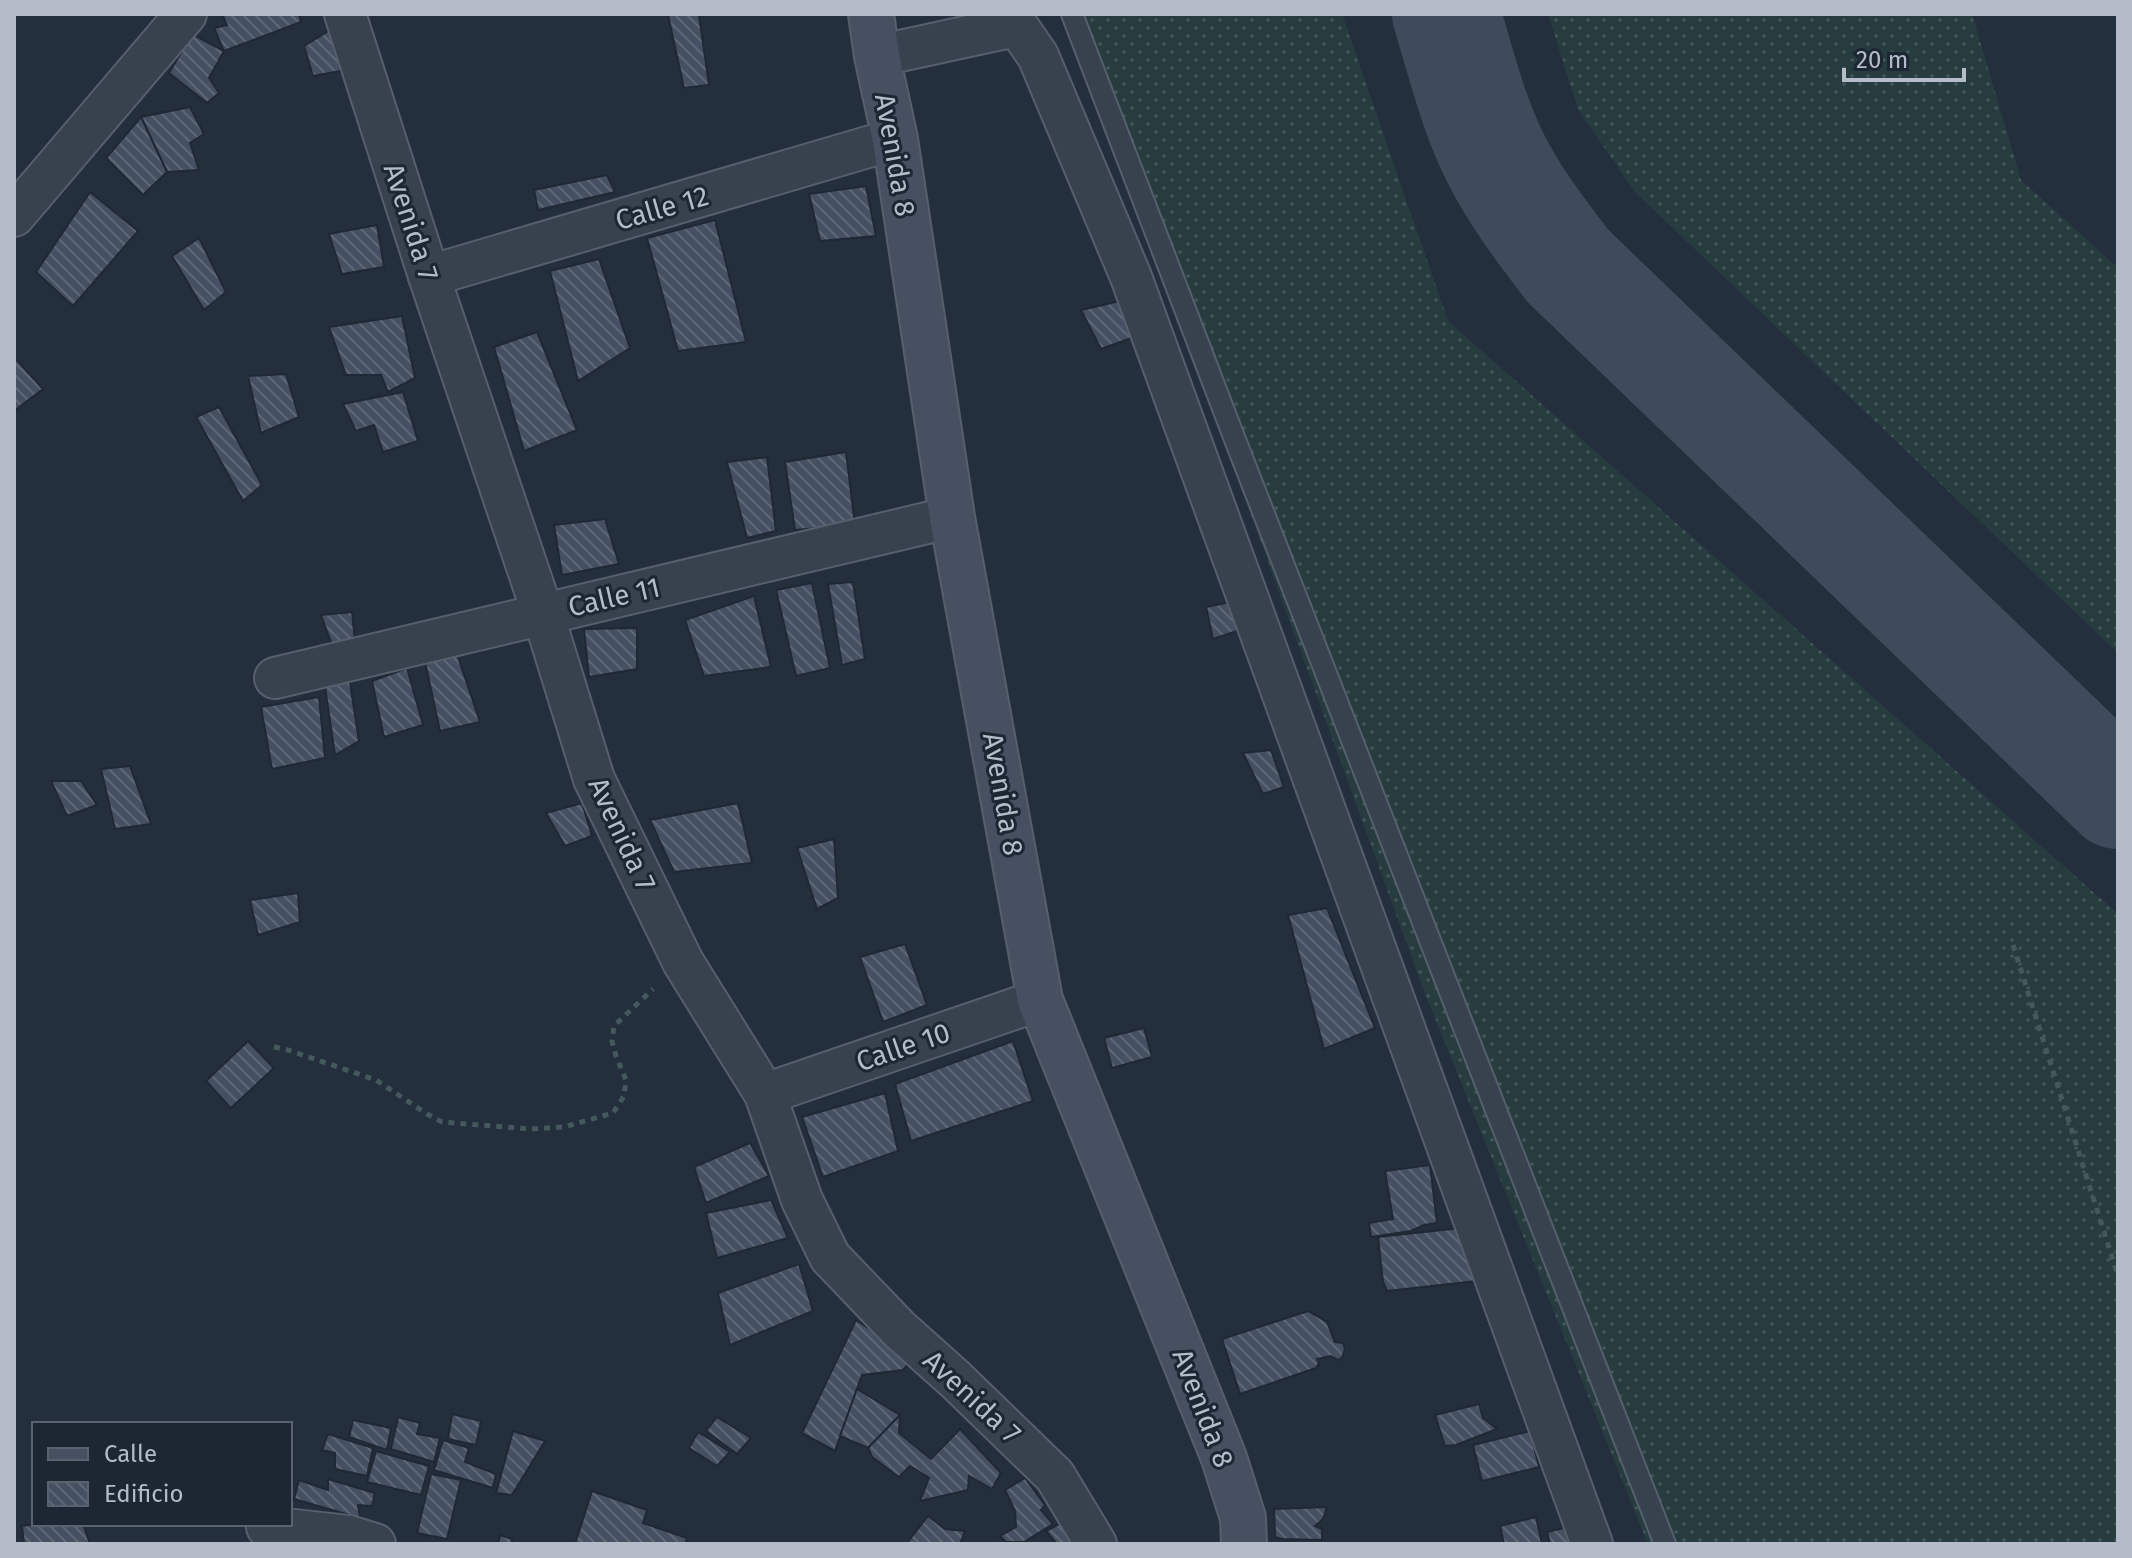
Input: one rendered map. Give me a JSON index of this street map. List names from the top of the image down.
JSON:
{
  "streets": {
    "street": [
      "Avenida 8",
      "Calle 12",
      "Avenida 7",
      "Calle 11",
      "Calle 10"
    ]
  },
  "crossings": [
    ["Avenida 8", "Calle 12"],
    ["Avenida 8", "Calle 11"],
    ["Avenida 8", "Calle 10"],
    ["Calle 12", "Avenida 7"],
    ["Avenida 7", "Calle 11"],
    ["Avenida 7", "Calle 10"]
  ],
  "legend": ["Calle", "Edificio"],
  "scale_bar": "20 m"
}
